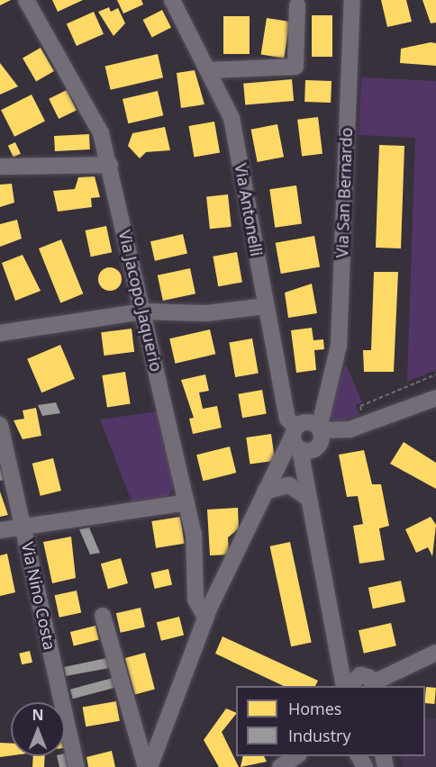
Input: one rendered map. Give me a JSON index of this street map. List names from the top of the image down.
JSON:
{
  "streets": {
    "street": [
      "Via San Bernardo",
      "Via Antonelli",
      "Via Jacopo Jaquerio",
      "Via Nino Costa"
    ]
  },
  "crossings": [
    ["Via San Bernardo", "Via Antonelli"],
    ["Via San Bernardo", "Via Jacopo Jaquerio"]
  ],
  "legend": ["Homes", "Industry"],
  "north": "top"
}
